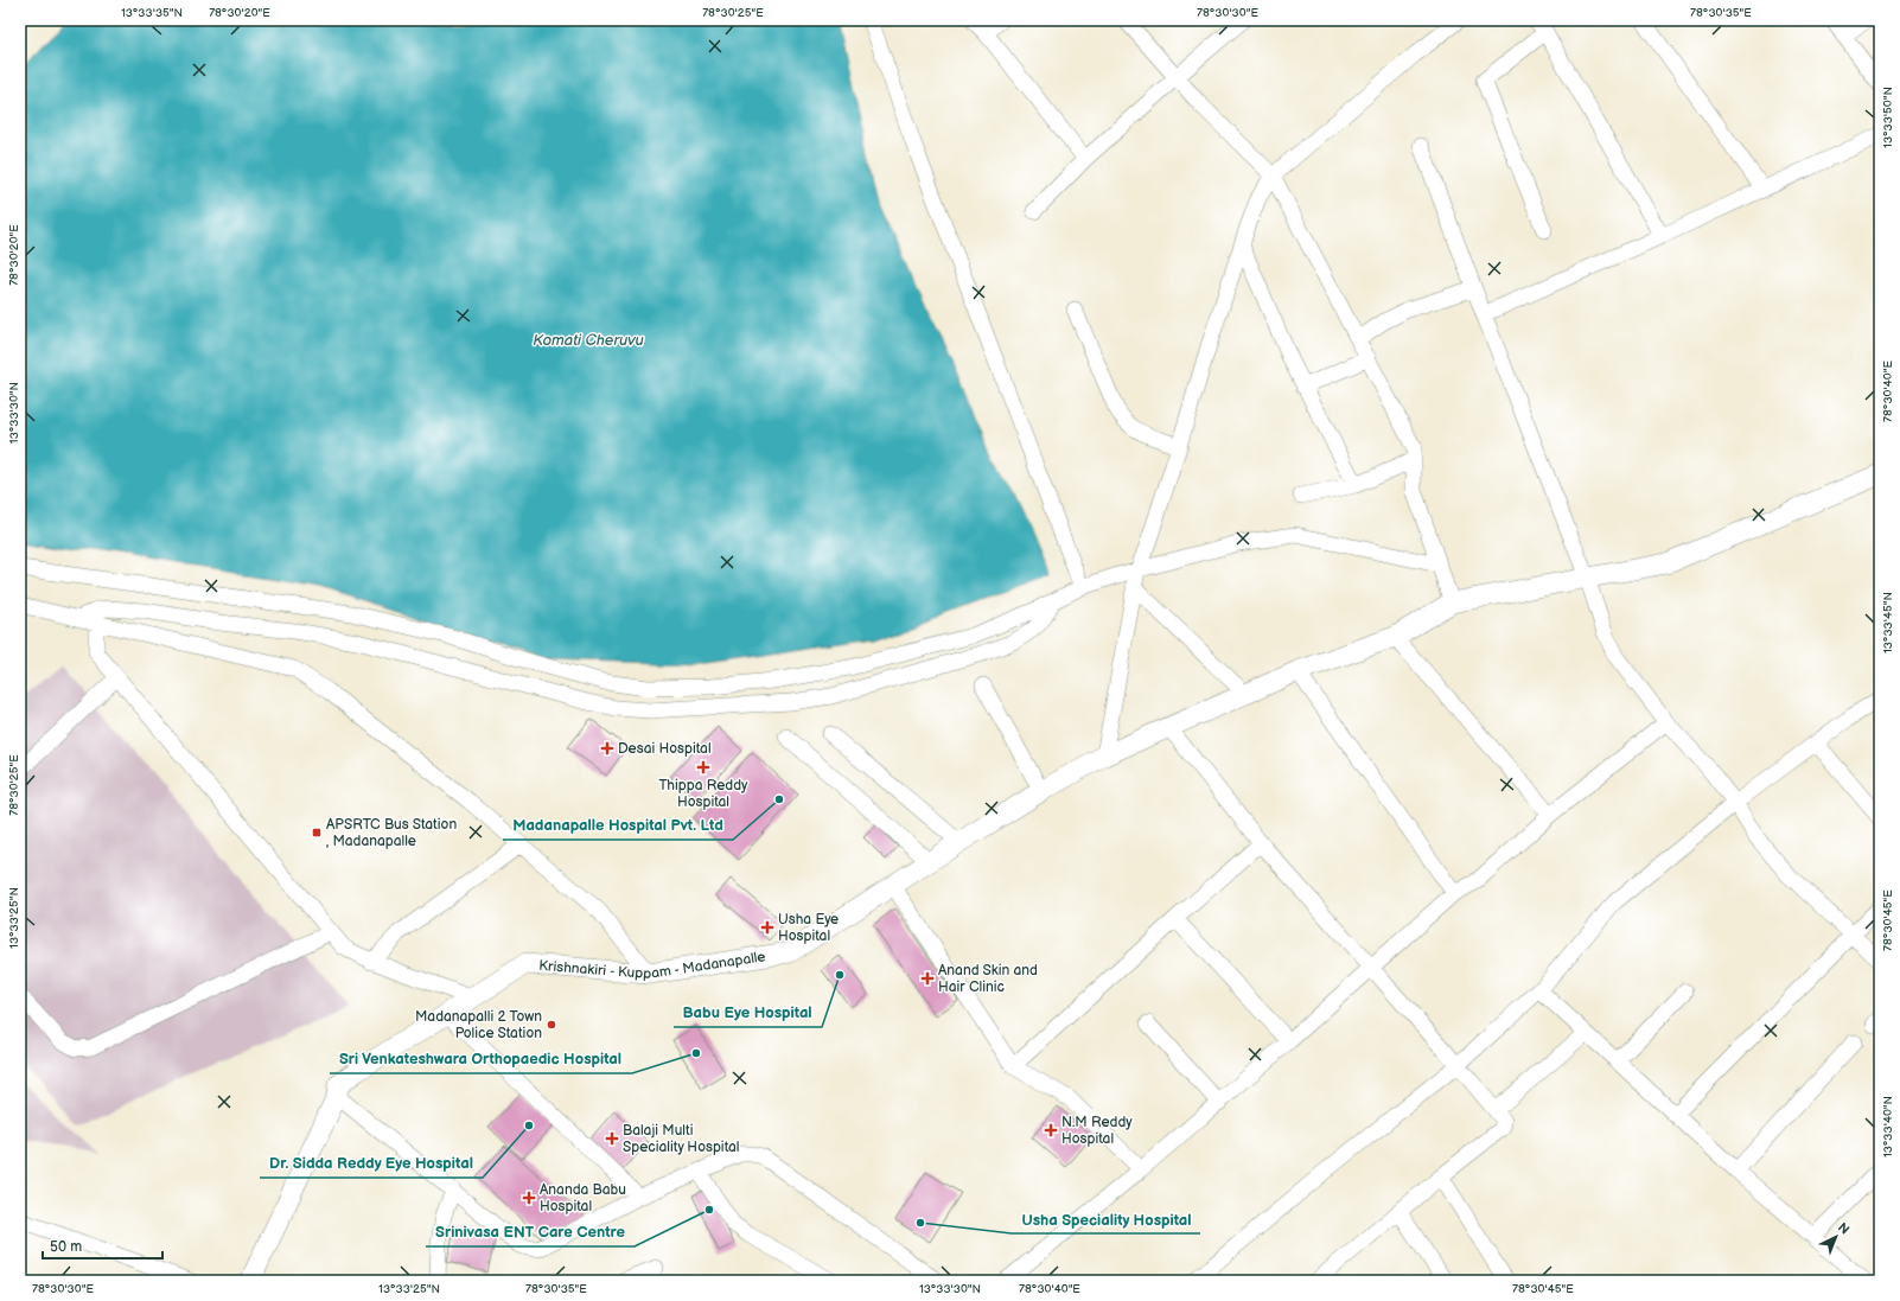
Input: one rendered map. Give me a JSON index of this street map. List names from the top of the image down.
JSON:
{
  "streets": {
    "main road": ["Krishnakiri - Kuppam - Madanapalle"]
  },
  "water": ["Komati Cheruvu"],
  "places": {
    "health": [
      "Desai Hospital",
      "Thippa Reddy Hospital",
      "Usha Eye Hospital",
      "Anand Skin and Hair Clinic",
      "N.M Reddy Hospital",
      "Balaji Multi Speciality Hospital",
      "Ananda Babu Hospital"
    ],
    "other": [
      "Madanapalle Hospital Pvt. Ltd",
      "Babu Eye Hospital",
      "Madanapalli 2 Town Police Station",
      "Sri Venkateshwara Orthopaedic Hospital",
      "Dr. Sidda Reddy Eye Hospital",
      "Srinivasa ENT Care Centre",
      "Usha Speciality Hospital"
    ],
    "transit": ["APSRTC Bus Station , Madanapalle"]
  },
  "scale_bar": "50 m",
  "north": "top right",
  "coordinates": [
    "13°33'35\"N",
    "78°30'20\"E",
    "78°30'25\"E",
    "78°30'30\"E",
    "78°30'35\"E",
    "13°33'50\"N",
    "78°30'40\"E",
    "13°33'30\"N",
    "13°33'45\"N",
    "13°33'25\"N",
    "78°30'45\"E",
    "13°33'40\"N"
  ]
}
